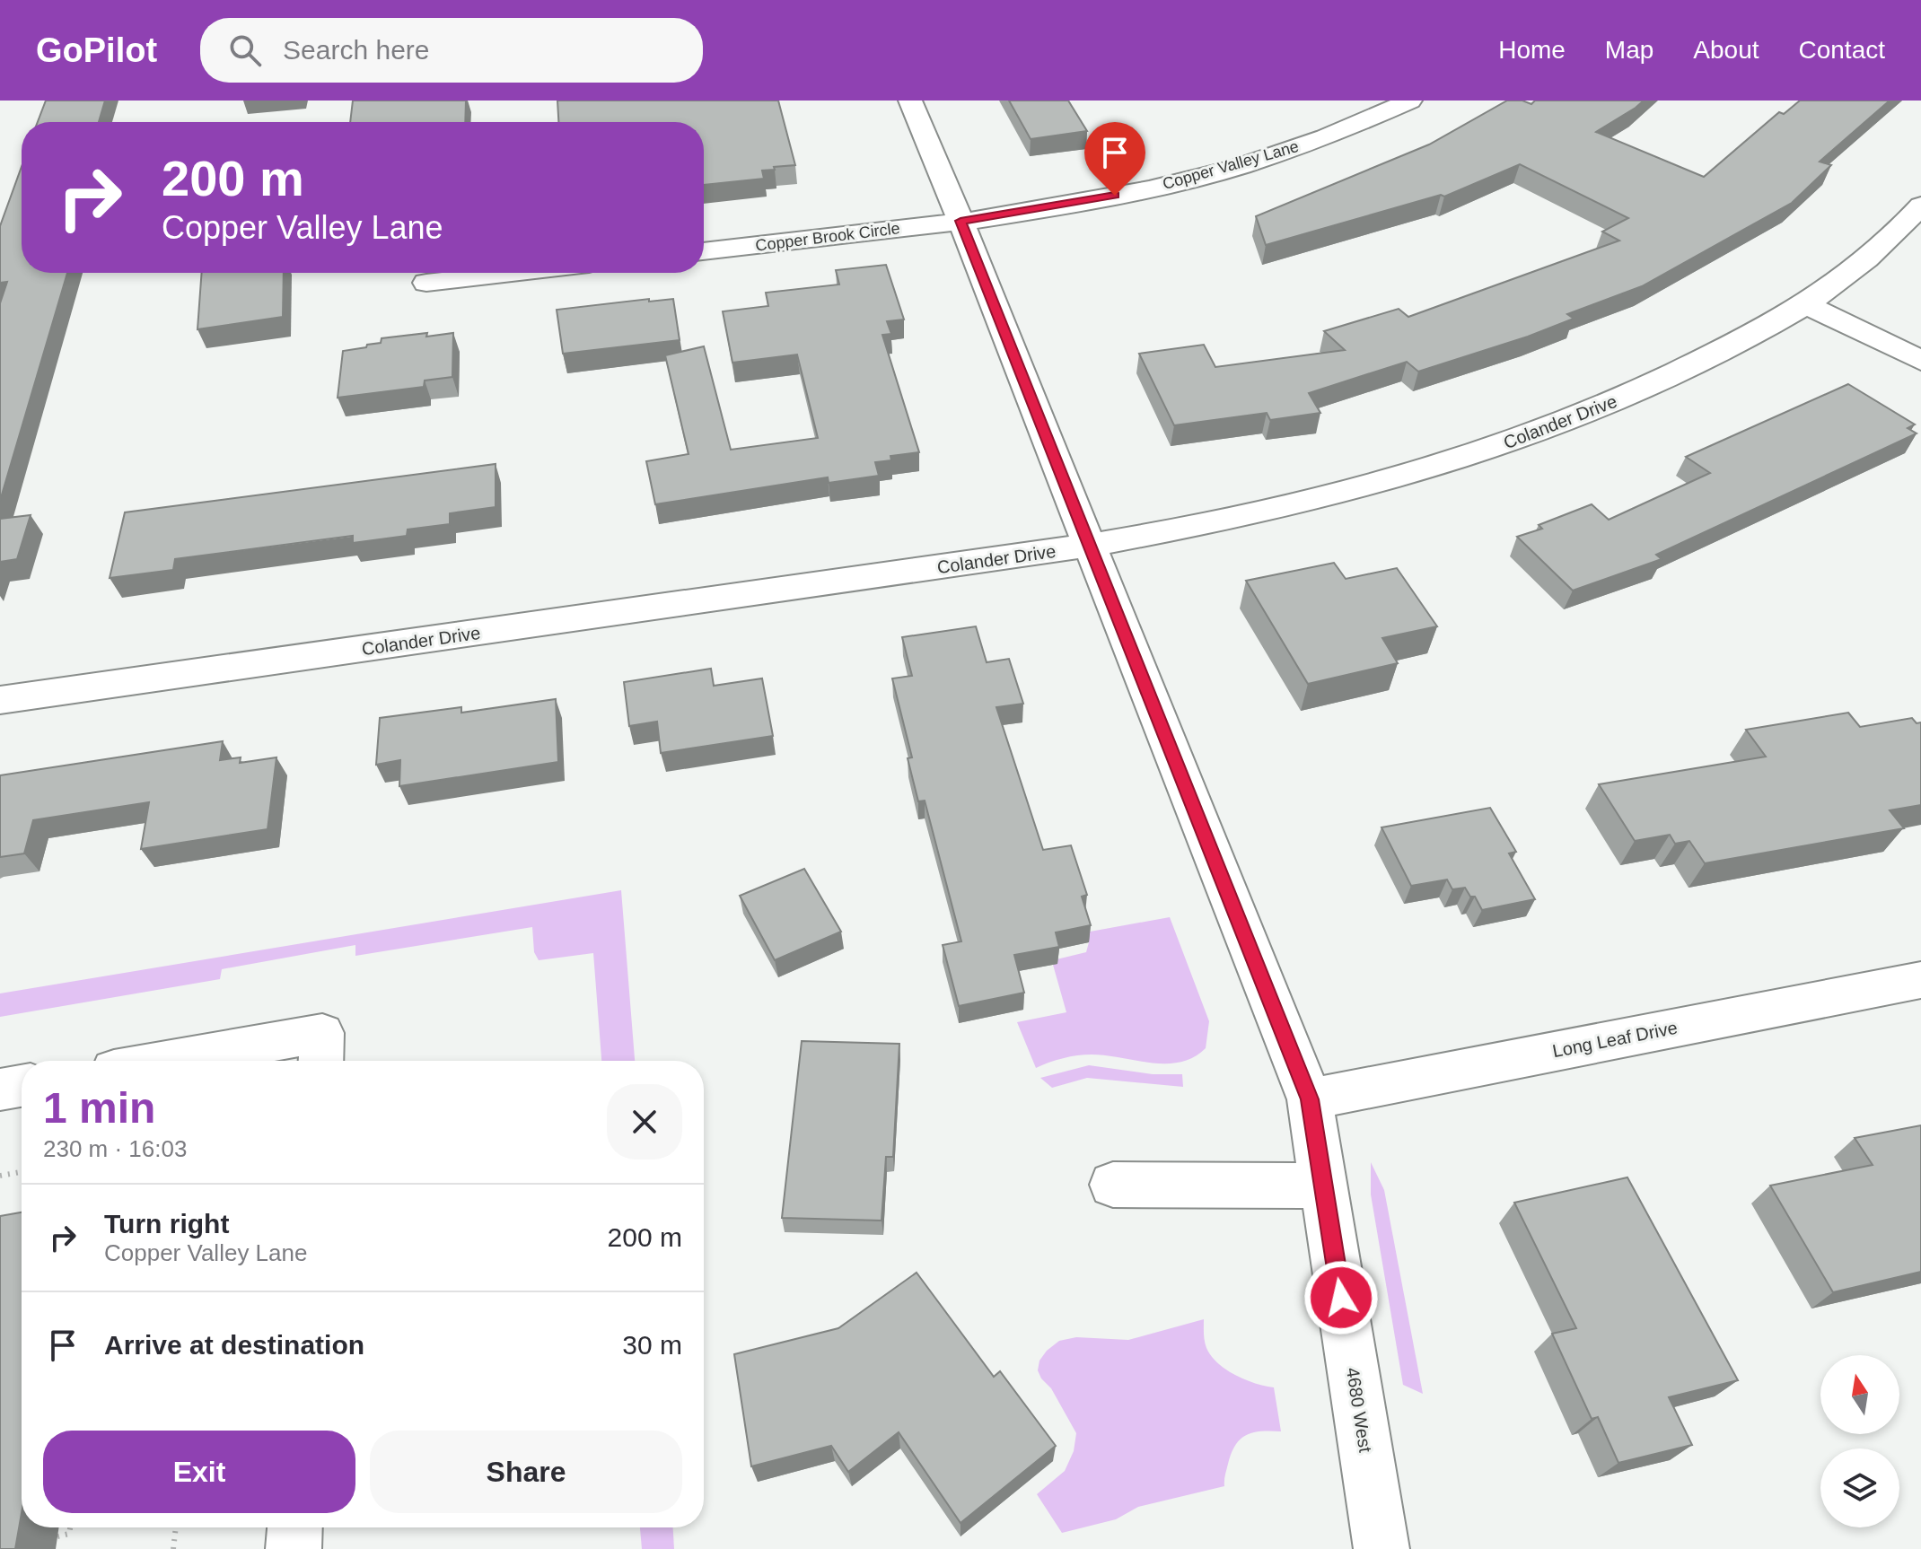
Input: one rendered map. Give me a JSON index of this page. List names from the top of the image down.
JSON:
{
  "streets": {
    "street": [
      "Copper Valley Lane",
      "Copper Brook Circle",
      "Colander Drive",
      "Long Leaf Drive",
      "4680 West"
    ]
  },
  "crossings": [
    ["Copper Valley Lane", "Copper Brook Circle"],
    ["Copper Valley Lane", "4680 West"],
    ["Copper Brook Circle", "4680 West"],
    ["Colander Drive", "4680 West"],
    ["Long Leaf Drive", "4680 West"]
  ],
  "north": "top",
  "page": {
    "header": "GoPilot",
    "search": "Search here",
    "nav": [
      "Home",
      "Map",
      "About",
      "Contact"
    ],
    "turn": ["200 m", "Copper Valley Lane"],
    "heading": ["1 min", "230 m · 16:03"],
    "list": [
      {
        "name": "Turn right",
        "note": "Copper Valley Lane",
        "value": "200 m"
      },
      {
        "name": "Arrive at destination",
        "value": "30 m"
      }
    ],
    "buttons": ["Exit", "Share"]
  }
}
